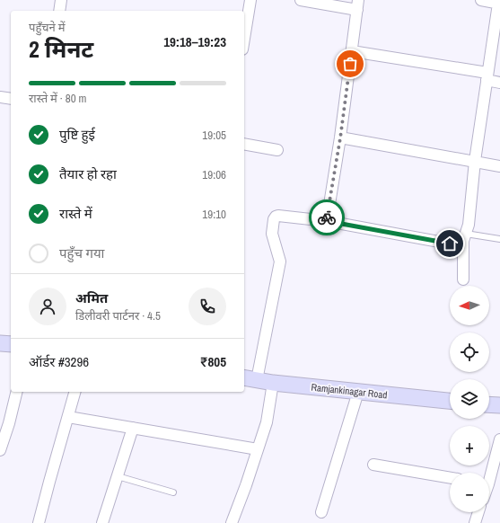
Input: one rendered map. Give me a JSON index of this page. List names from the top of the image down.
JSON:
{
  "streets": {
    "street": ["Ramjankinagar Road"]
  },
  "north": "left",
  "page": {
    "heading": ["2 मिनट", "पहुँचने में", "19:18–19:23"],
    "panel": [
      "अमित",
      "डिलीवरी पार्टनर · 4.5",
      "ऑर्डर #3296",
      "₹805"
    ],
    "bar": "रास्ते में · 80 m",
    "list": [
      ["पुष्टि हुई", "19:05"],
      ["तैयार हो रहा", "19:06"],
      ["रास्ते में", "19:10"],
      "पहुँच गया"
    ],
    "map_buttons": ["+", "−"]
  }
}
